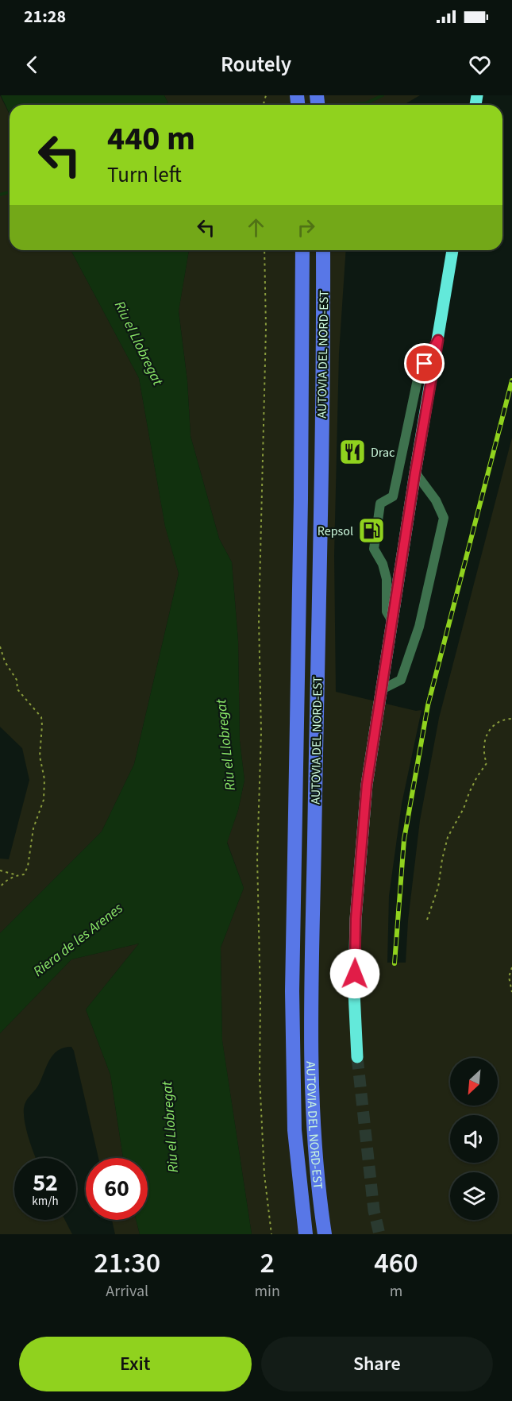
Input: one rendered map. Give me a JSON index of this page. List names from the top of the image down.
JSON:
{
  "streets": {
    "highway": ["AUTOVIA DEL NORD-EST"]
  },
  "water": ["Riu el Llobregat", "Riera de les Arenes"],
  "places": {
    "restaurant": ["Drac"],
    "fuel station": ["Repsol"]
  },
  "north": "bottom left",
  "page": {
    "status": "21:28",
    "header": "Routely",
    "turn": ["440 m", "Turn left"],
    "speed": "52 km/h",
    "limit": "60",
    "eta": [
      "21:30",
      "Arrival",
      "2",
      "min",
      "460",
      "m"
    ],
    "buttons": ["Exit", "Share"]
  }
}
